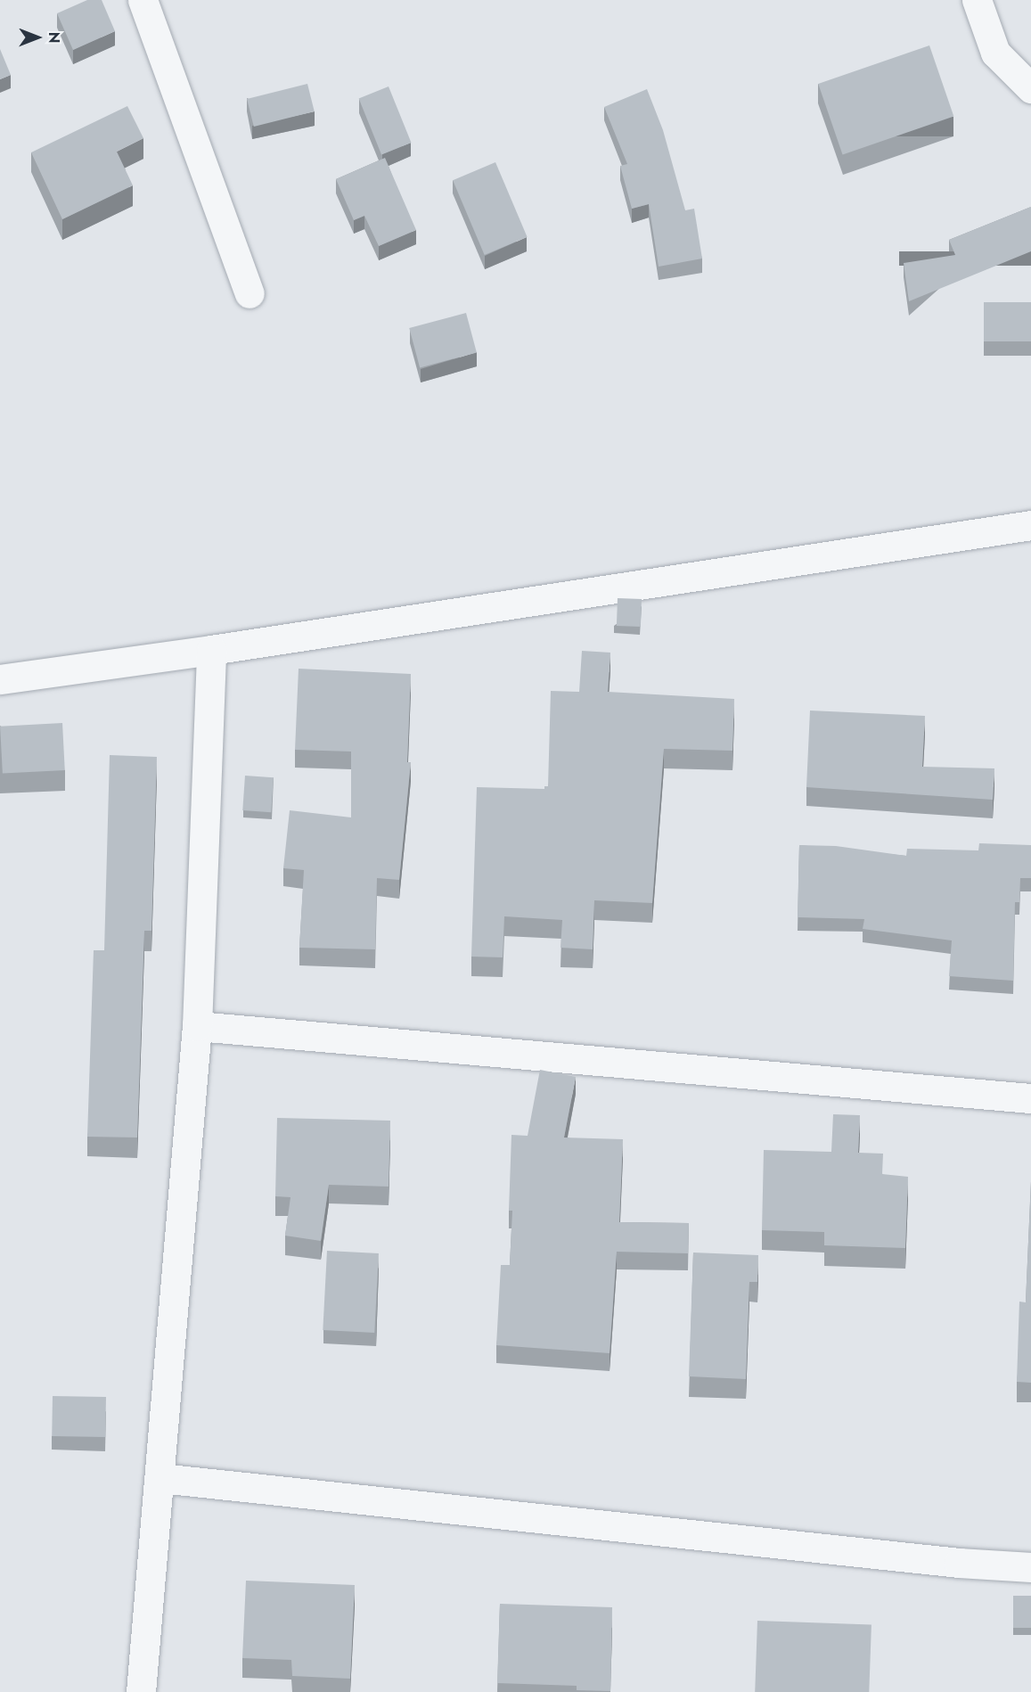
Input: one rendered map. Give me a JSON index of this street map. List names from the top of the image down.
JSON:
{
  "north": "right"
}
